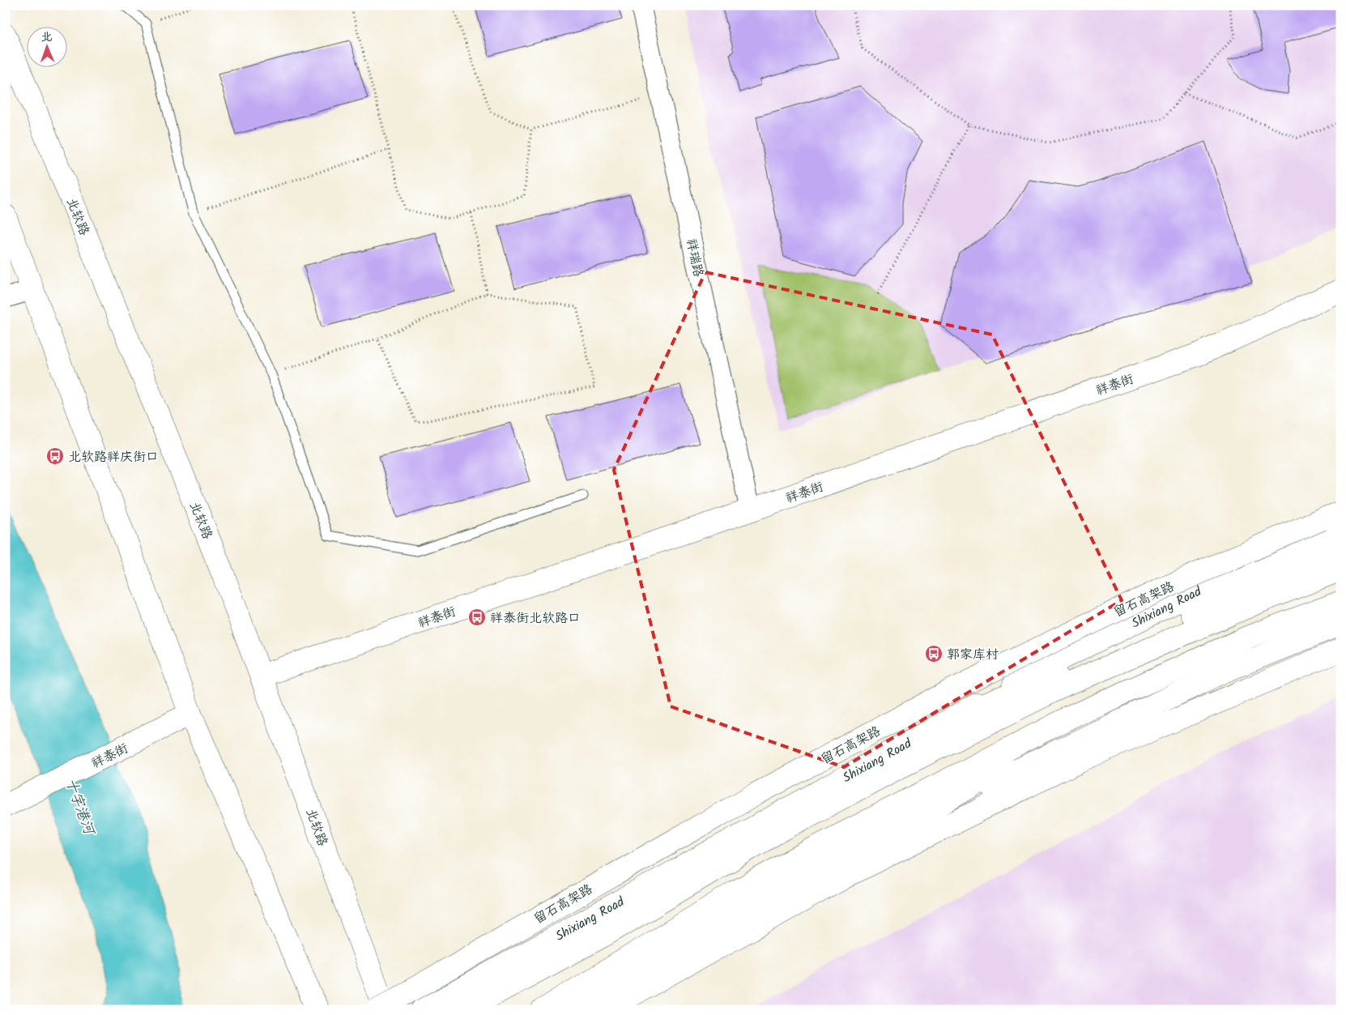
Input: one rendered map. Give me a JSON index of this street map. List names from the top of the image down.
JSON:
{
  "streets": {
    "main road": [
      "北软路",
      "祥泰街",
      "留石高架路",
      "Shixiang Road"
    ],
    "street": ["祥瑞路"]
  },
  "crossings": [
    ["北软路", "祥泰街"],
    ["祥瑞路", "祥泰街"]
  ],
  "water": ["十字港河"],
  "places": {
    "bus stop": ["北软路祥庆街口", "祥泰街北软路口", "郭家库村"]
  },
  "north": "top"
}
